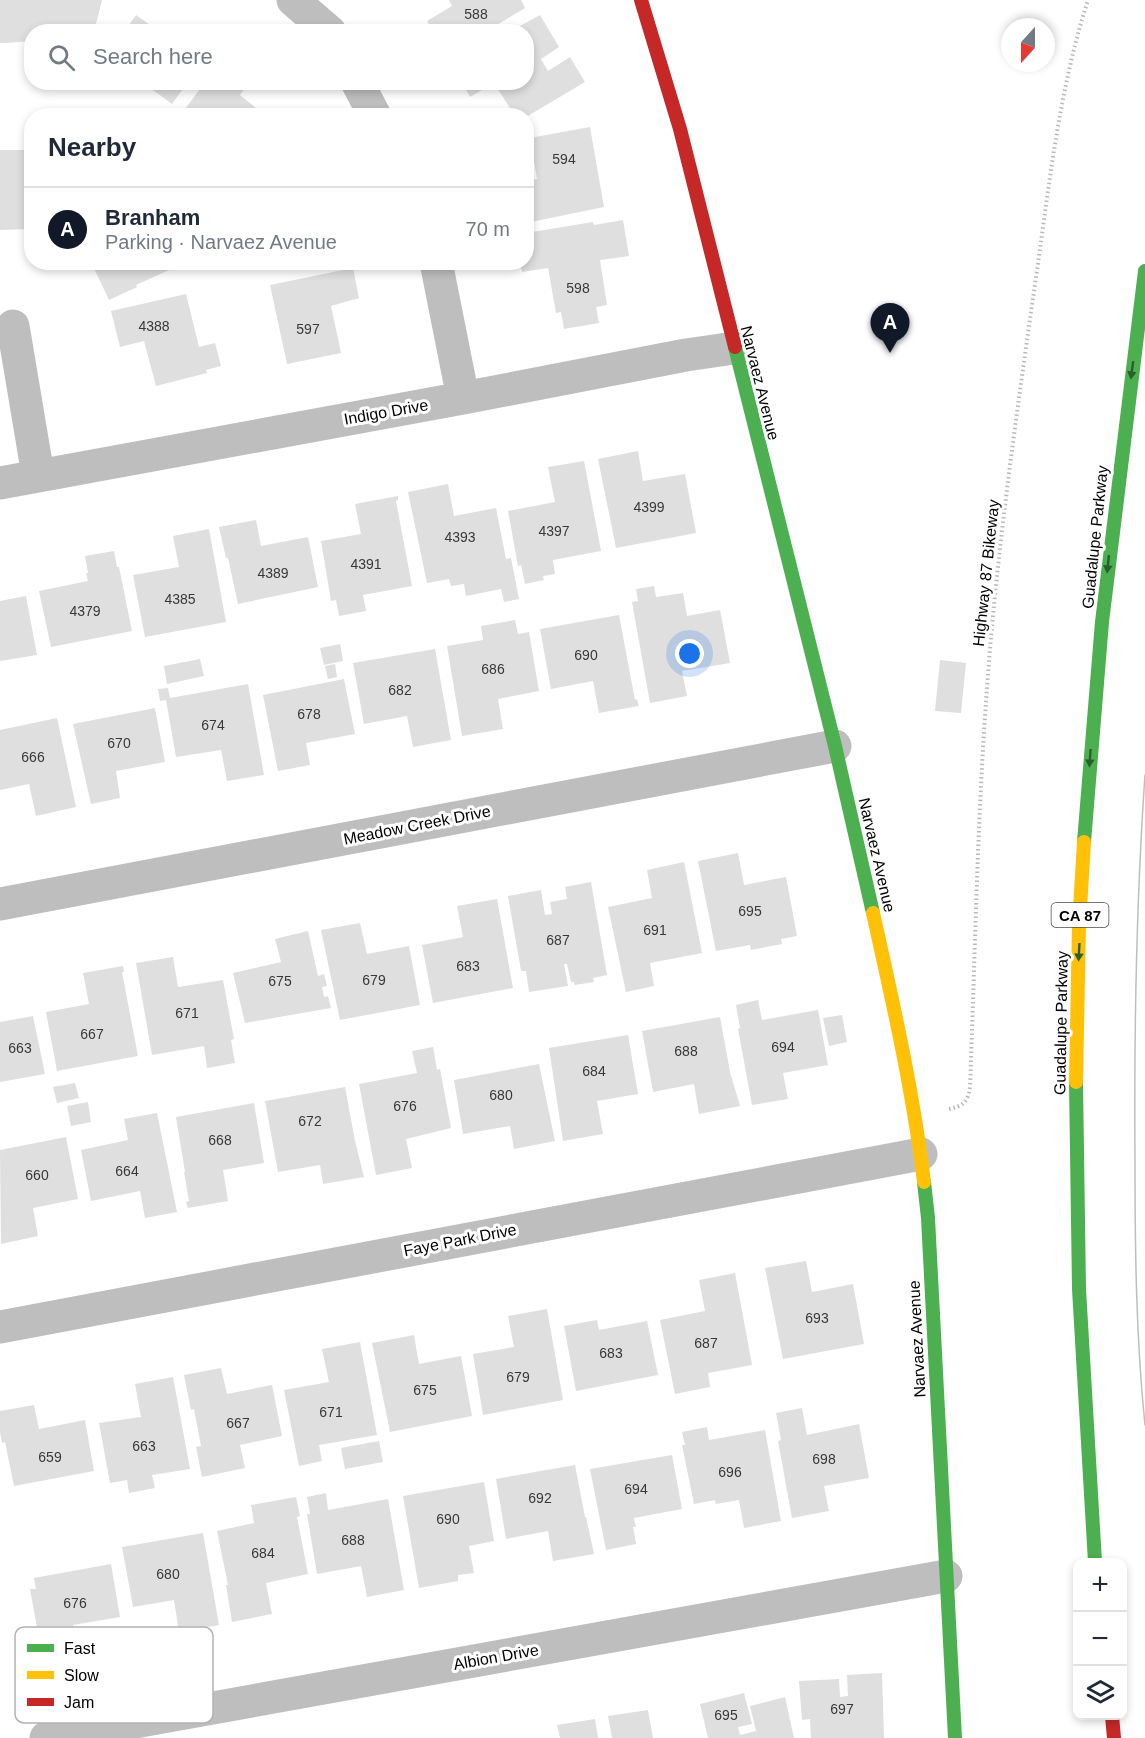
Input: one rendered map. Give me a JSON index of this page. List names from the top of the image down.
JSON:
{
  "streets": {
    "main road": ["Narvaez Avenue", "Guadalupe Parkway", "CA 87"],
    "street": [
      "Indigo Drive",
      "Meadow Creek Drive",
      "Faye Park Drive",
      "Albion Drive"
    ],
    "path": ["Highway 87 Bikeway"]
  },
  "crossings": [
    ["Narvaez Avenue", "Indigo Drive"],
    ["Narvaez Avenue", "Highway 87 Bikeway"],
    ["Narvaez Avenue", "Meadow Creek Drive"],
    ["Narvaez Avenue", "Faye Park Drive"],
    ["Narvaez Avenue", "Albion Drive"]
  ],
  "one_way": ["Guadalupe Parkway"],
  "house_numbers": [
    "588",
    "594",
    "598",
    "4388",
    "597",
    "4399",
    "4397",
    "4393",
    "4391",
    "4389",
    "4385",
    "4379",
    "690",
    "686",
    "682",
    "678",
    "674",
    "670",
    "666",
    "695",
    "691",
    "687",
    "683",
    "679",
    "675",
    "671",
    "667",
    "694",
    "663",
    "688",
    "684",
    "680",
    "676",
    "672",
    "668",
    "664",
    "660",
    "693",
    "687",
    "683",
    "679",
    "675",
    "671",
    "667",
    "663",
    "659",
    "698",
    "696",
    "694",
    "692",
    "690",
    "688",
    "684",
    "680",
    "676",
    "697",
    "695"
  ],
  "legend": ["Fast", "Slow", "Jam"],
  "north": "bottom",
  "page": {
    "search": "Search here",
    "heading": "Nearby",
    "list": [
      {
        "mark": "A",
        "name": "Branham",
        "note": "Parking · Narvaez Avenue",
        "value": "70 m"
      }
    ],
    "pins": "A",
    "map_buttons": ["+", "−"]
  }
}
